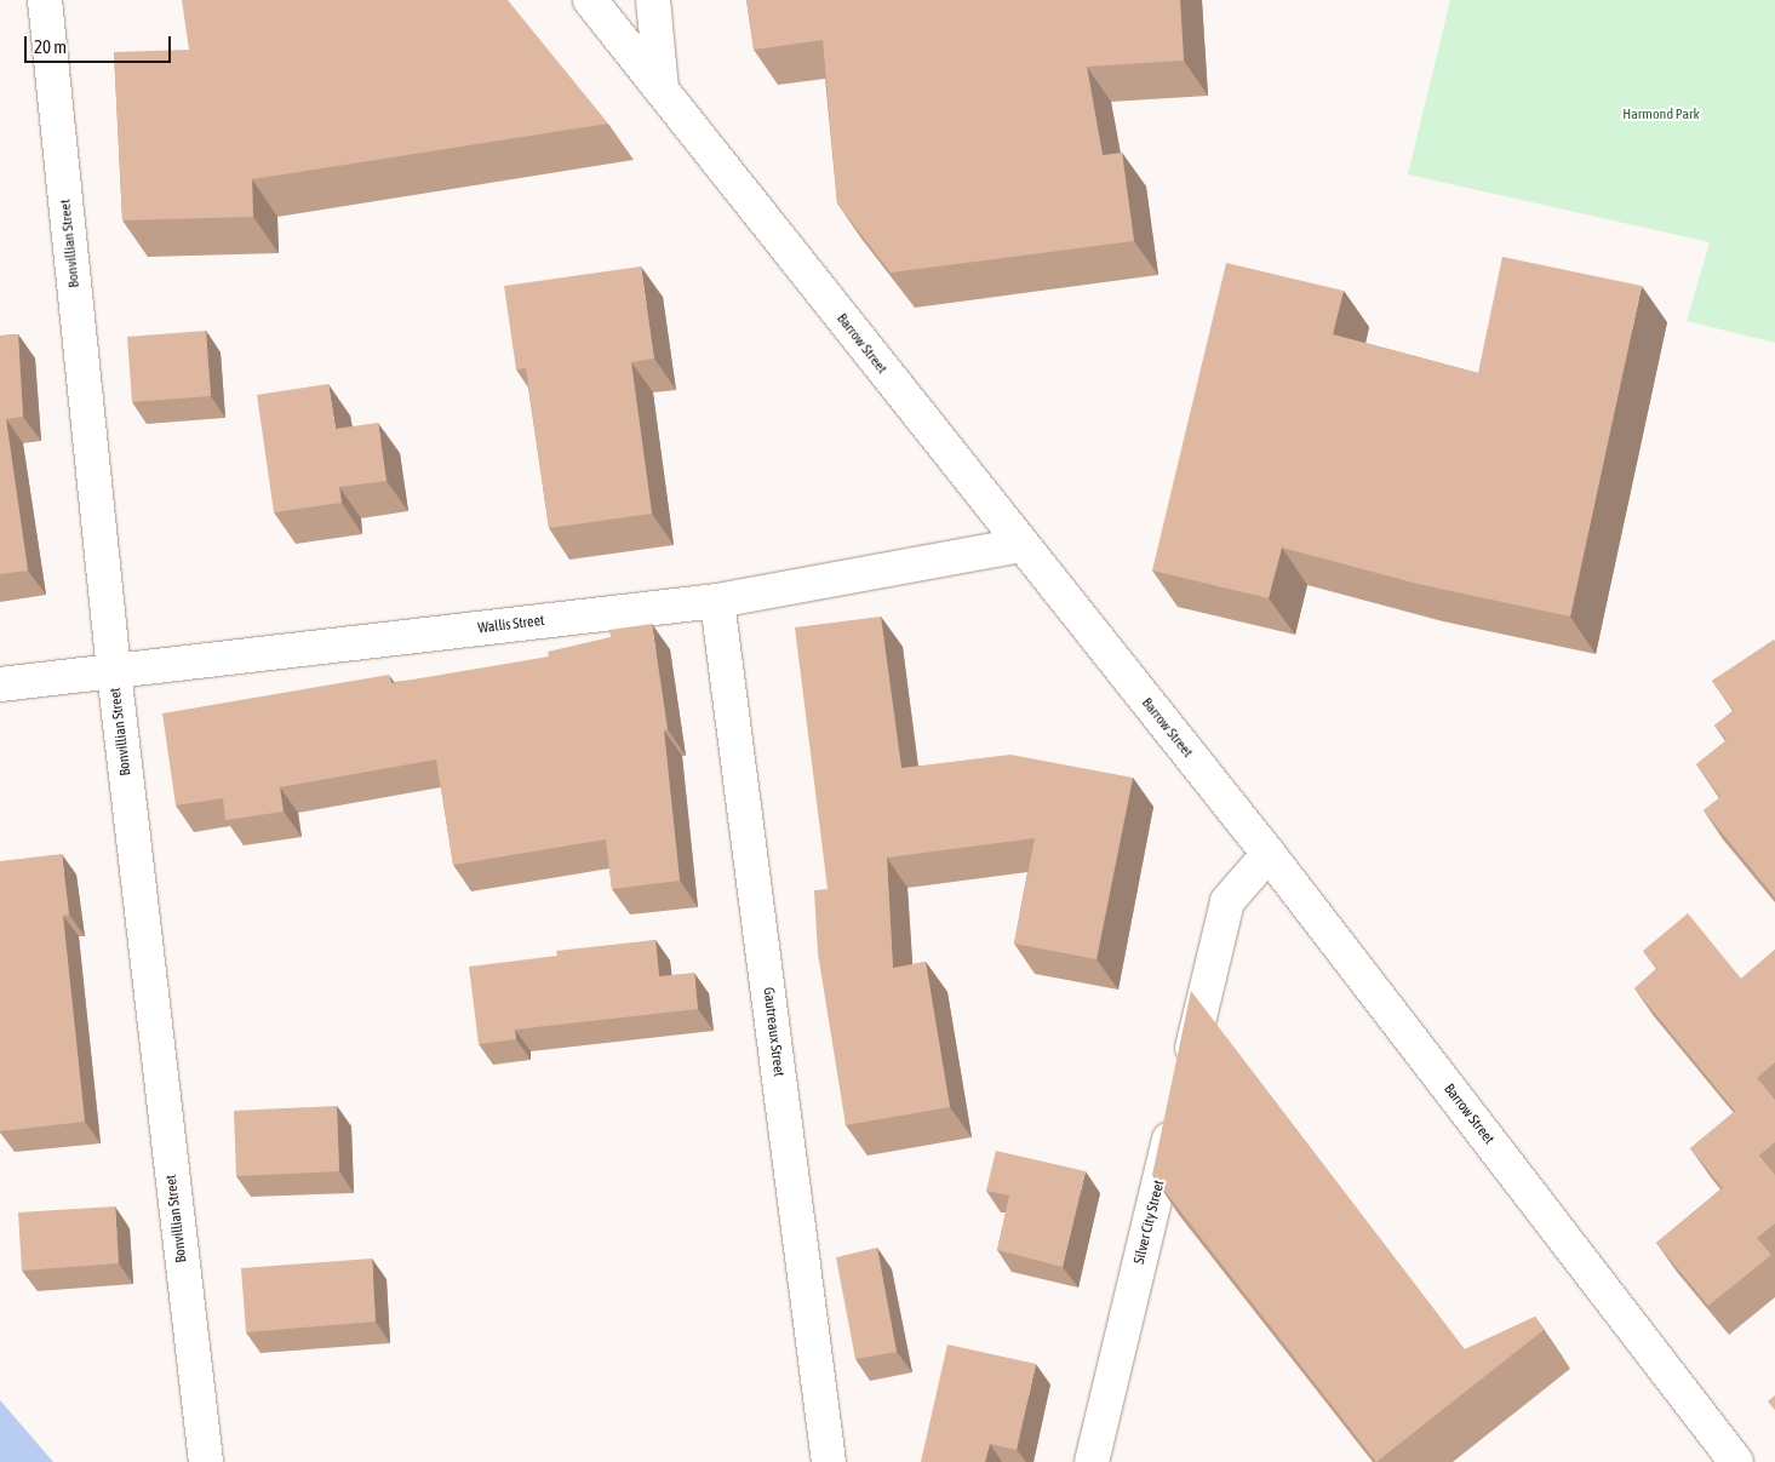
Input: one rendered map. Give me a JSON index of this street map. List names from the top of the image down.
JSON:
{
  "streets": {
    "street": [
      "Bonvillian Street",
      "Barrow Street",
      "Wallis Street",
      "Gautreaux Street",
      "Silver City Street"
    ]
  },
  "crossings": [
    ["Bonvillian Street", "Wallis Street"],
    ["Barrow Street", "Wallis Street"],
    ["Wallis Street", "Gautreaux Street"]
  ],
  "parks": ["Harmond Park"],
  "scale_bar": "20 m"
}
